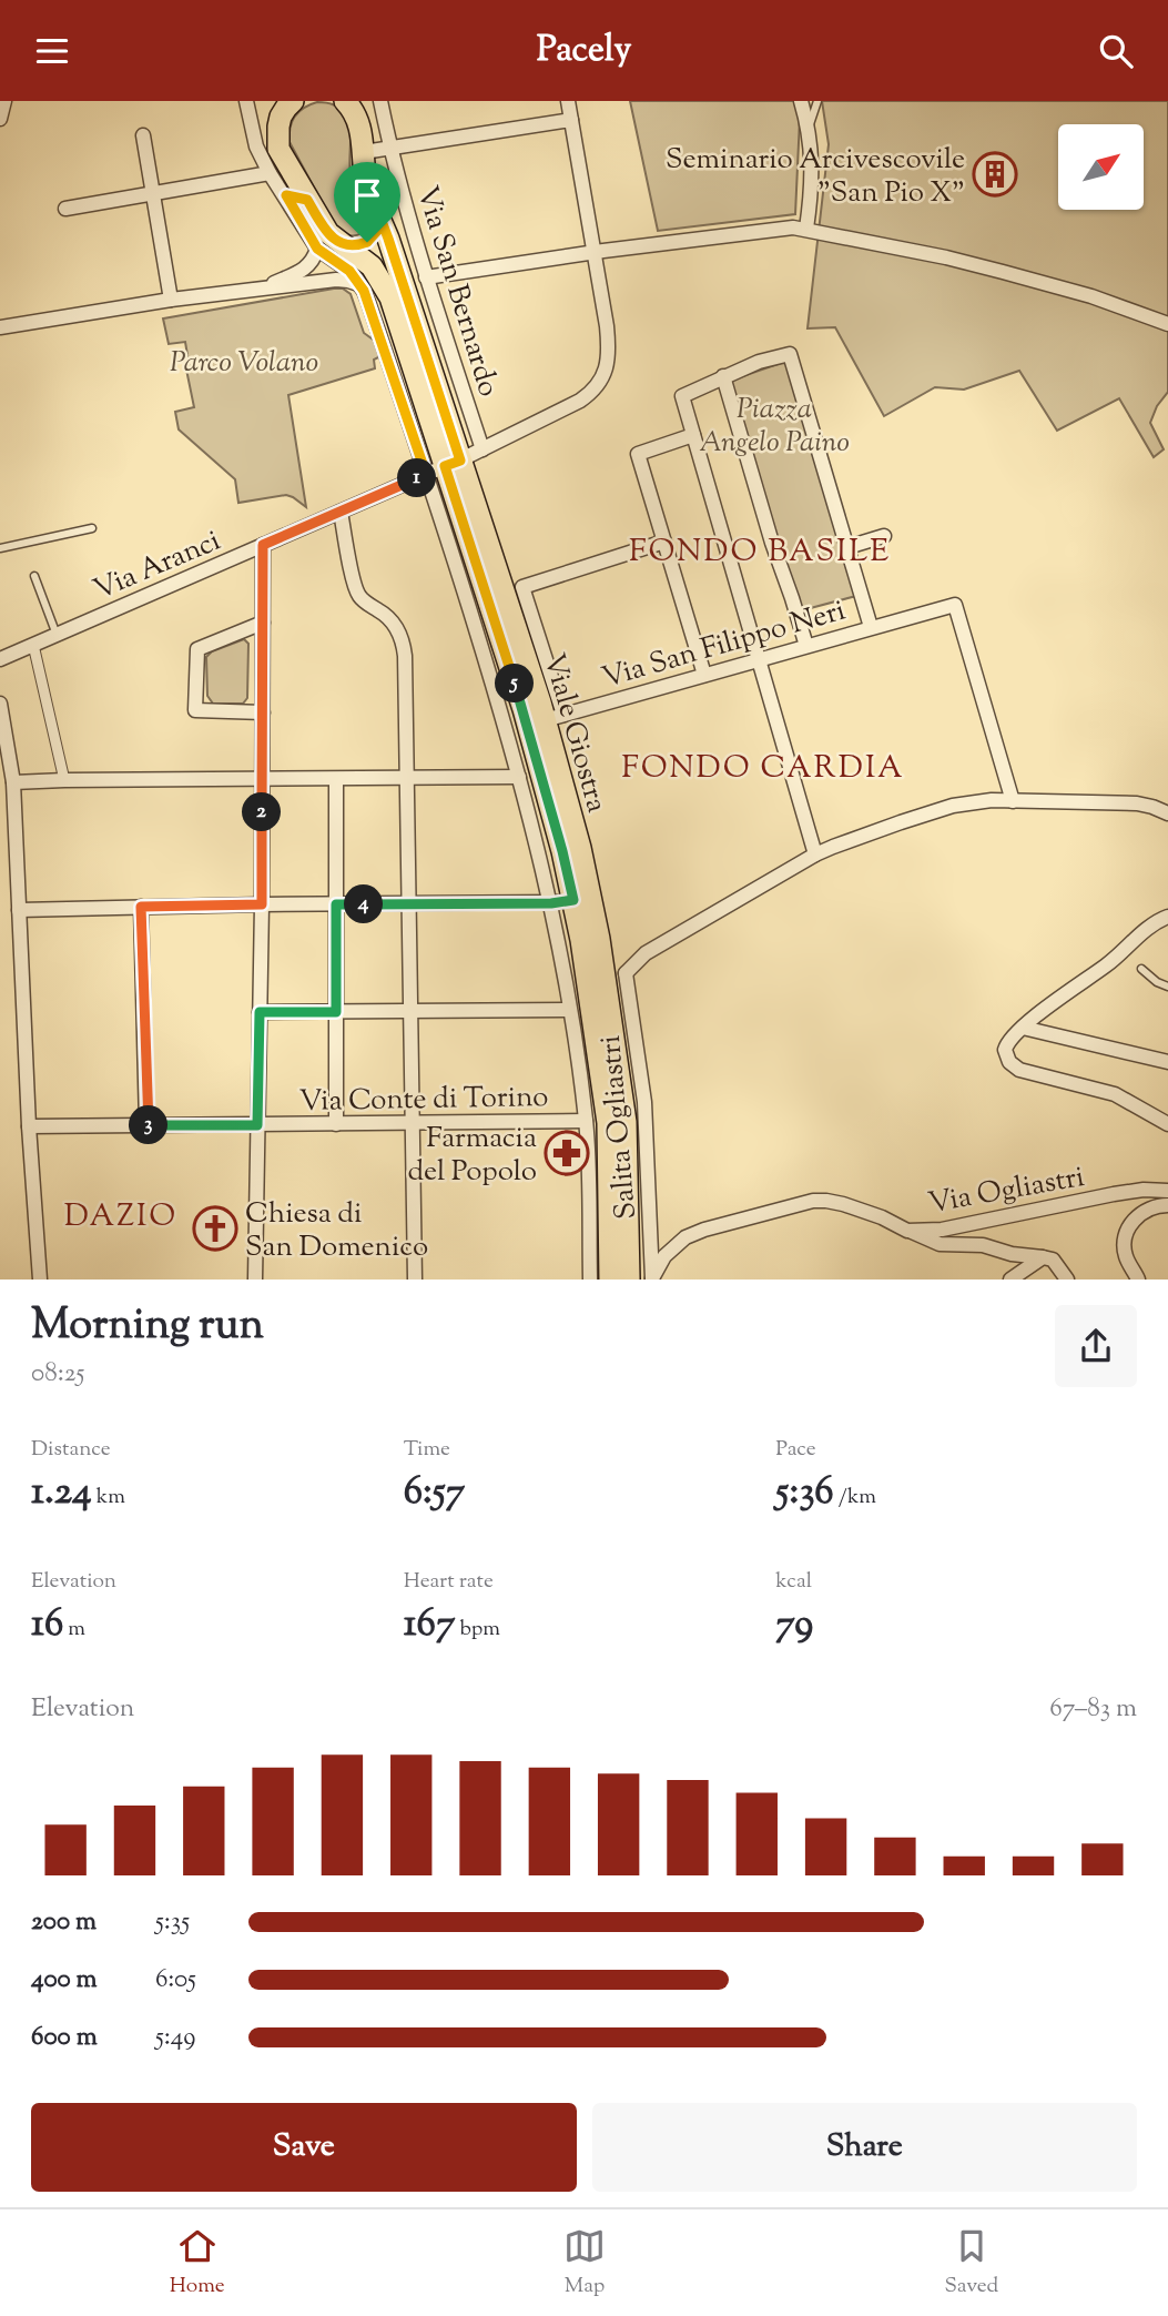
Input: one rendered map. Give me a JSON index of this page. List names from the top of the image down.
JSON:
{
  "streets": {
    "main road": ["Viale Giostra"],
    "street": [
      "Via San Bernardo",
      "Via Aranci",
      "Via San Filippo Neri",
      "Via Conte di Torino",
      "Salita Ogliastri",
      "Via Ogliastri"
    ]
  },
  "crossings": [
    ["Via San Bernardo", "Via Aranci"],
    ["Via Aranci", "Viale Giostra"],
    ["Via San Filippo Neri", "Viale Giostra"],
    ["Viale Giostra", "Via Conte di Torino"],
    ["Viale Giostra", "Salita Ogliastri"],
    ["Salita Ogliastri", "Via Ogliastri"]
  ],
  "districts": ["FONDO BASILE", "FONDO CARDIA", "DAZIO"],
  "parks": ["Parco Volano", "Piazza Angelo Paino"],
  "places": {
    "building": ["Seminario Arcivescovile \"San Pio X\""],
    "pharmacy": ["Farmacia del Popolo"],
    "church": ["Chiesa di San Domenico"]
  },
  "north": "top right",
  "page": {
    "header": "Pacely",
    "pins": [
      "1",
      "5",
      "2",
      "4",
      "3"
    ],
    "heading": ["Morning run", "08:25"],
    "stats": [
      ["Distance", "1.24 km"],
      ["Time", "6:57"],
      ["Pace", "5:36 /km"],
      ["Elevation", "16 m"],
      ["Heart rate", "167 bpm"],
      ["kcal", "79"]
    ],
    "chart": ["Elevation", "67–83 m"],
    "list": [
      {
        "name": "200 m",
        "note": "5:35"
      },
      {
        "name": "400 m",
        "note": "6:05"
      },
      {
        "name": "600 m",
        "note": "5:49"
      }
    ],
    "buttons": ["Save", "Share"],
    "tabs": ["Home", "Map", "Saved"]
  }
}
